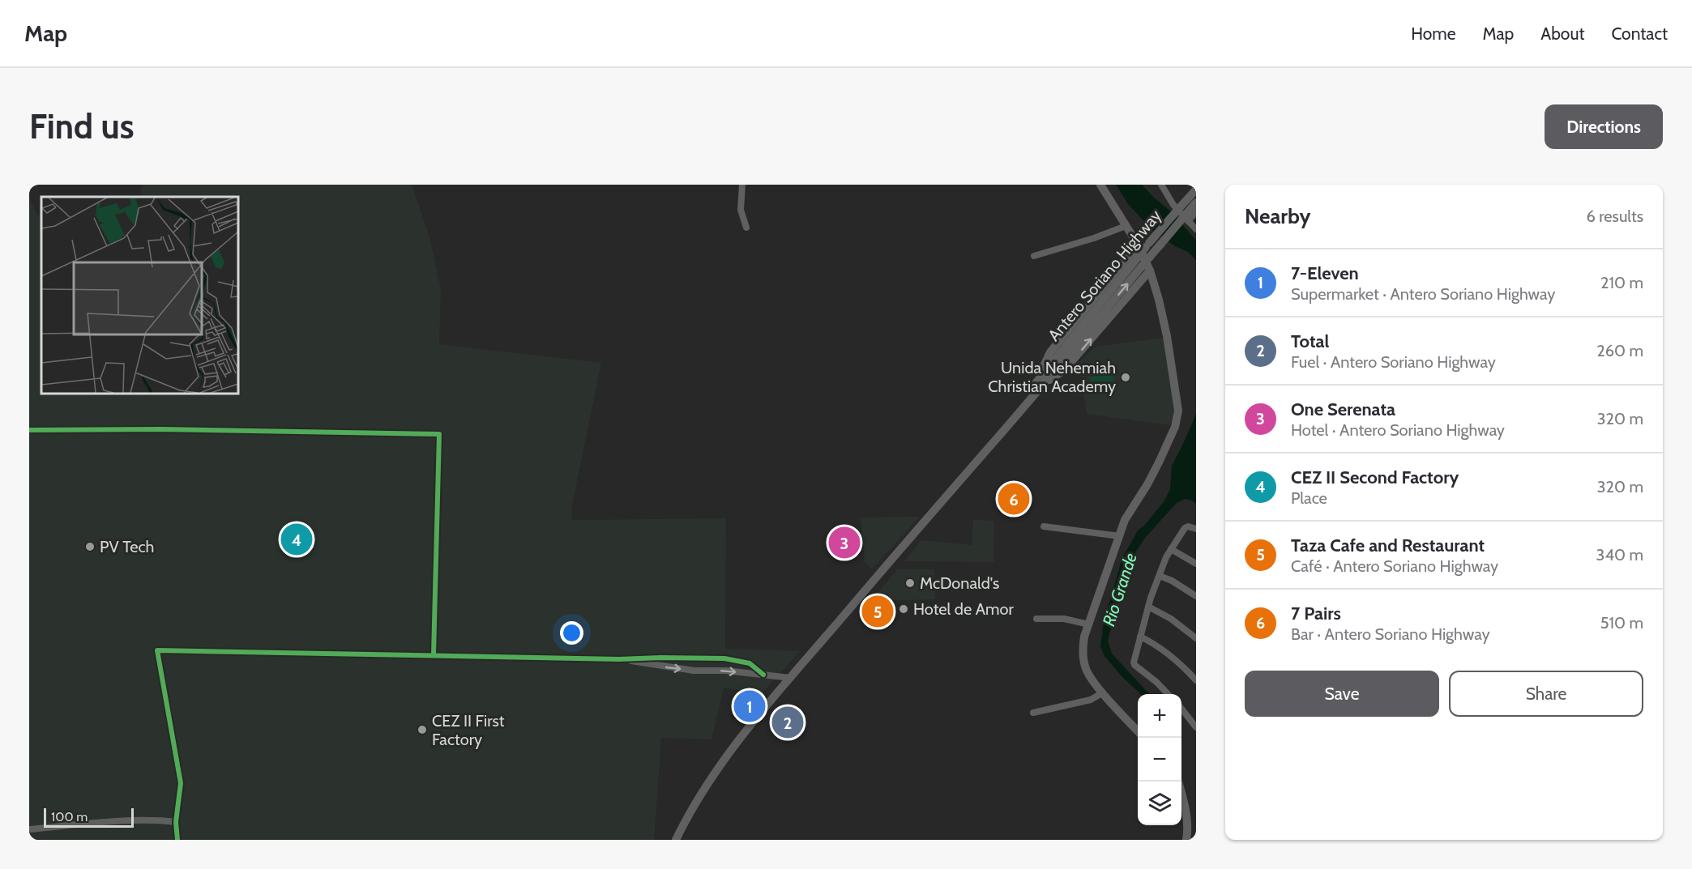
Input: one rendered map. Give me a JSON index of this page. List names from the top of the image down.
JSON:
{
  "streets": {
    "main road": ["Antero Soriano Highway"]
  },
  "water": ["Rio Grande"],
  "places": [
    "Unida Nehemiah Christian Academy",
    "PV Tech",
    "McDonald's",
    "Hotel de Amor",
    "CEZ II First Factory"
  ],
  "scale_bar": "100 m",
  "page": {
    "header": "Map",
    "nav": [
      "Home",
      "Map",
      "About",
      "Contact"
    ],
    "buttons": [
      "Directions",
      ["Save", "Share"]
    ],
    "title": "Find us",
    "heading": ["Nearby", "6 results"],
    "list": [
      {
        "mark": "1",
        "name": "7-Eleven",
        "note": "Supermarket · Antero Soriano Highway",
        "value": "210 m"
      },
      {
        "mark": "2",
        "name": "Total",
        "note": "Fuel · Antero Soriano Highway",
        "value": "260 m"
      },
      {
        "mark": "3",
        "name": "One Serenata",
        "note": "Hotel · Antero Soriano Highway",
        "value": "320 m"
      },
      {
        "mark": "4",
        "name": "CEZ II Second Factory",
        "note": "Place",
        "value": "320 m"
      },
      {
        "mark": "5",
        "name": "Taza Cafe and Restaurant",
        "note": "Café · Antero Soriano Highway",
        "value": "340 m"
      },
      {
        "mark": "6",
        "name": "7 Pairs",
        "note": "Bar · Antero Soriano Highway",
        "value": "510 m"
      }
    ],
    "pins": [
      "6",
      "4",
      "3",
      "5",
      "1",
      "2"
    ],
    "map_buttons": ["+", "−"],
    "scale": "100 m"
  }
}
